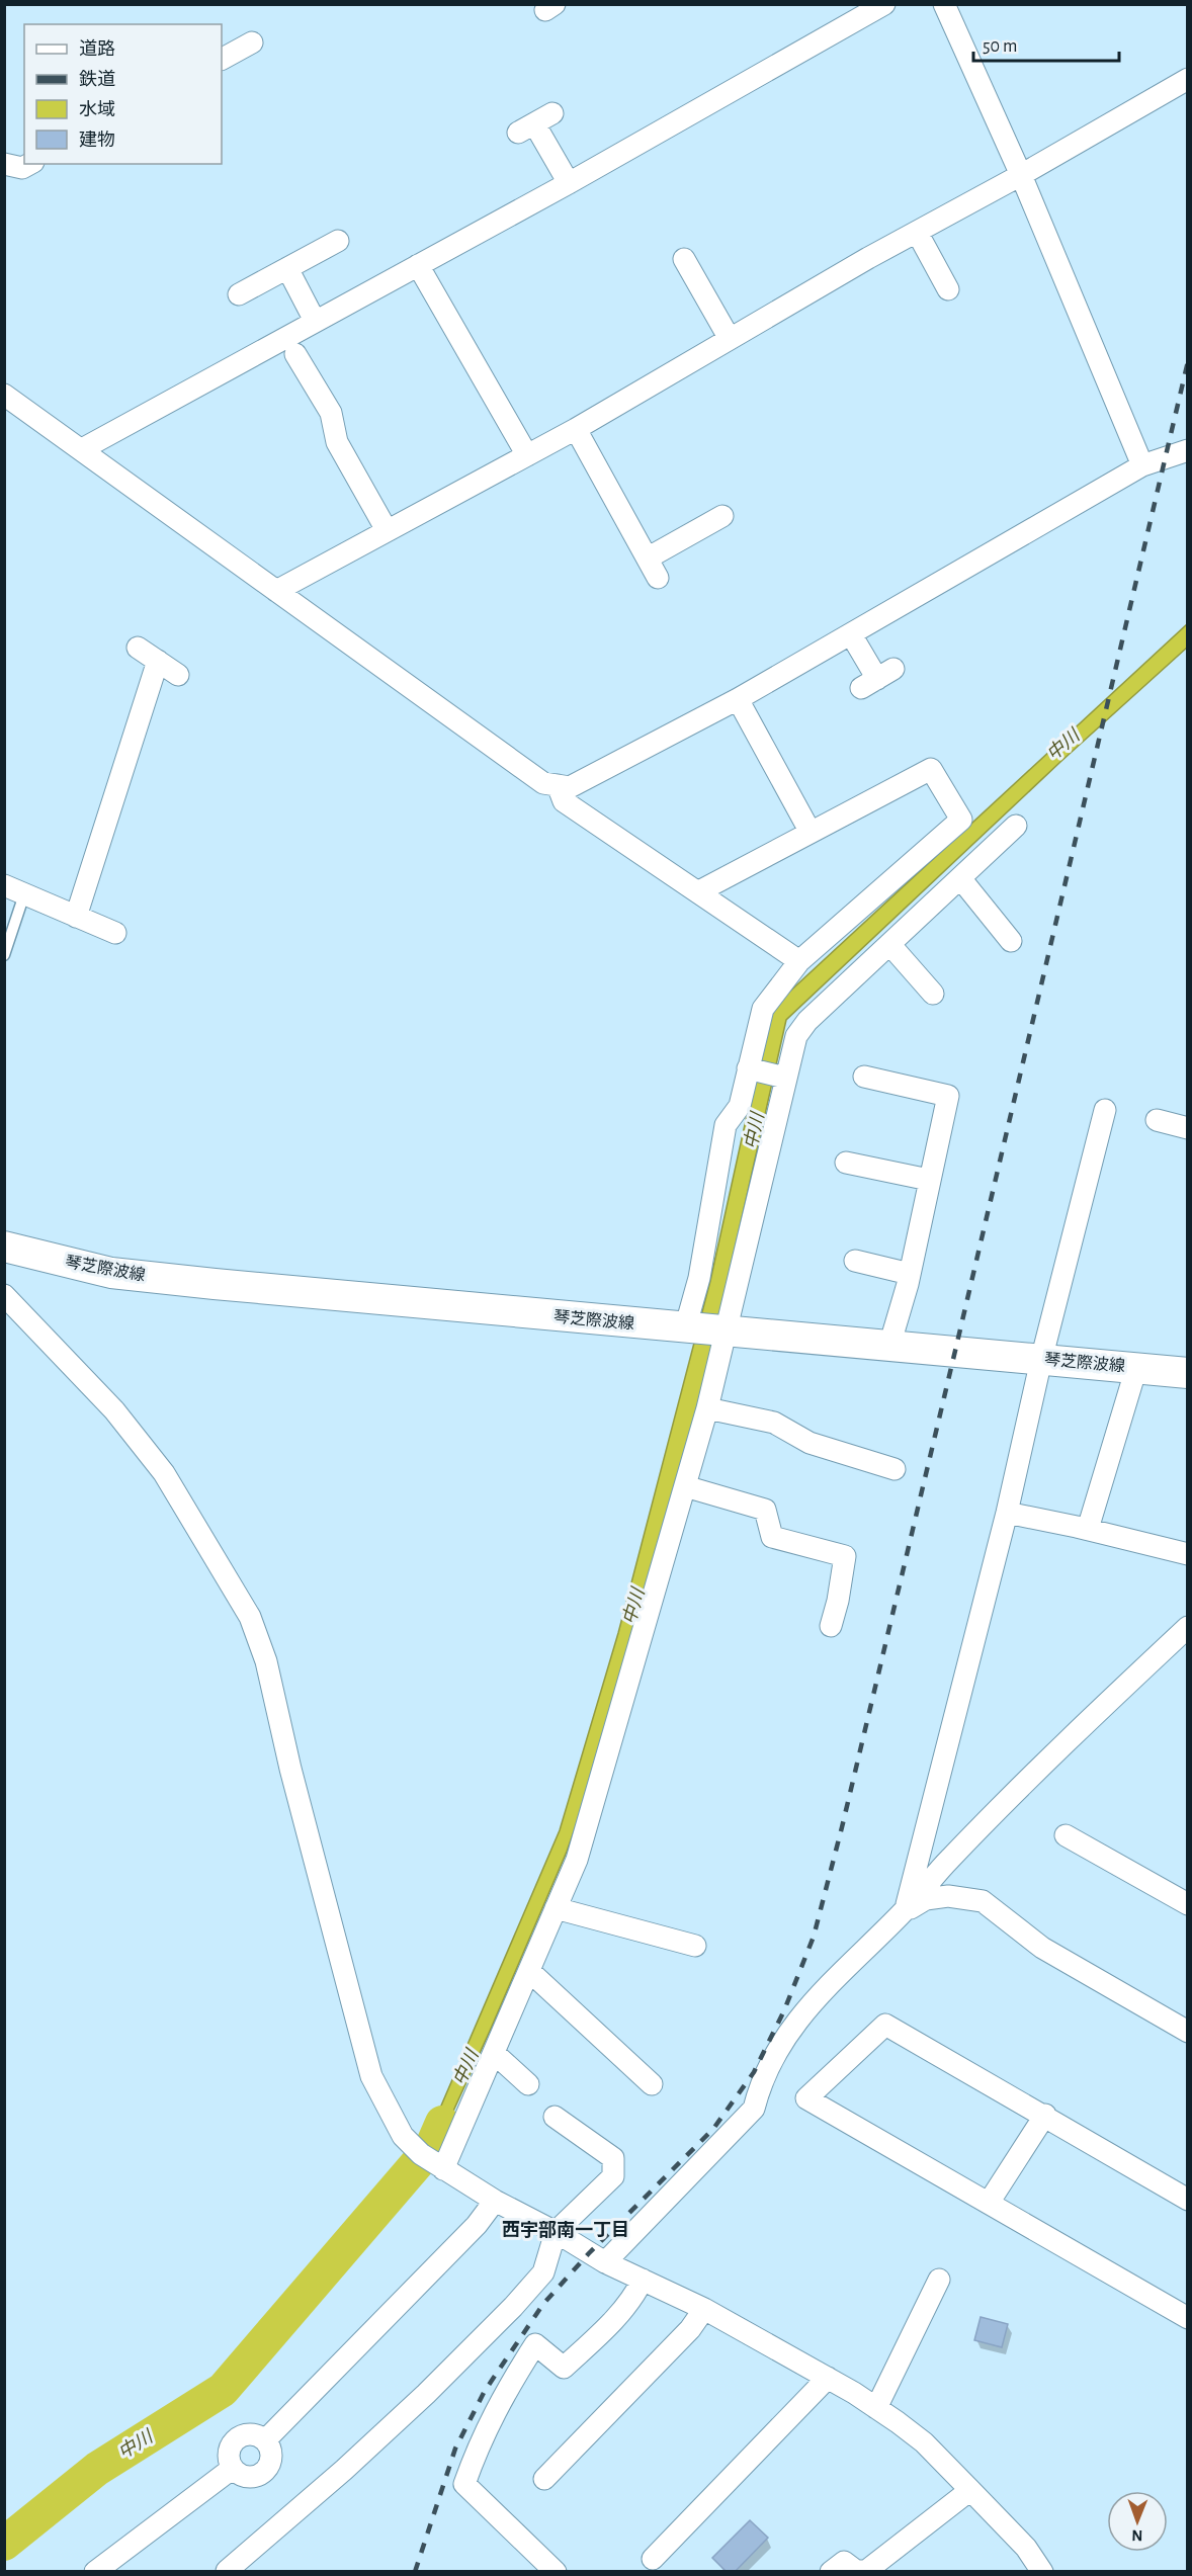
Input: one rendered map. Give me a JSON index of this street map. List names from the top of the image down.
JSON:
{
  "streets": {
    "main road": ["琴芝際波線"]
  },
  "districts": ["西宇部南一丁目"],
  "water": ["中川"],
  "legend": [
    "道路",
    "鉄道",
    "水域",
    "建物"
  ],
  "scale_bar": "50 m",
  "north": "bottom"
}
